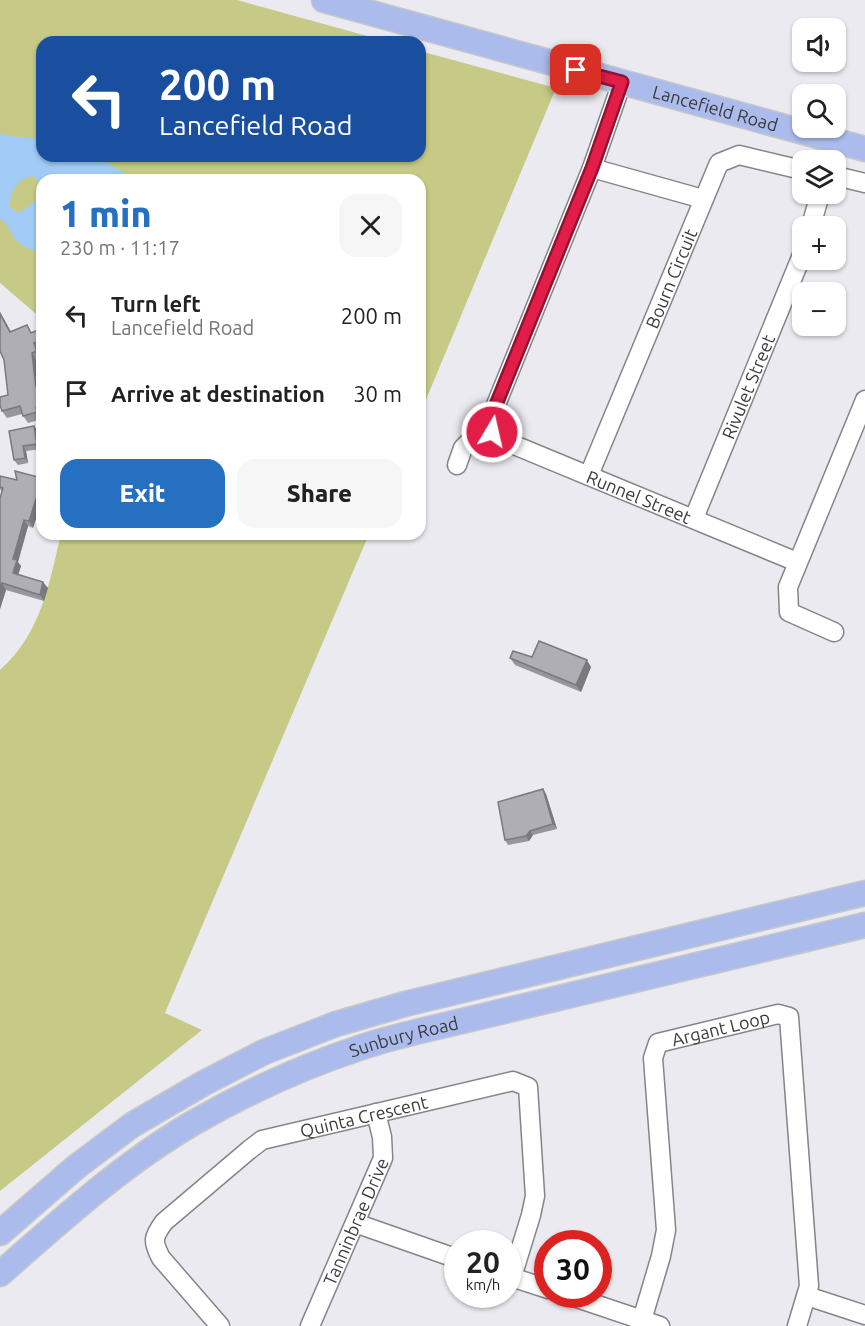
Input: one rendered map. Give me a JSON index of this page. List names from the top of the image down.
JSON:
{
  "streets": {
    "main road": ["Lancefield Road", "Sunbury Road"],
    "street": [
      "Bourn Circuit",
      "Rivulet Street",
      "Runnel Street",
      "Argant Loop",
      "Quinta Crescent",
      "Tanninbrae Drive"
    ]
  },
  "crossings": [
    ["Bourn Circuit", "Runnel Street"],
    ["Rivulet Street", "Runnel Street"],
    ["Quinta Crescent", "Tanninbrae Drive"]
  ],
  "page": {
    "map_buttons": ["+", "−"],
    "turn": ["200 m", "Lancefield Road"],
    "heading": ["1 min", "230 m · 11:17"],
    "list": [
      {
        "name": "Turn left",
        "note": "Lancefield Road",
        "value": "200 m"
      },
      {
        "name": "Arrive at destination",
        "value": "30 m"
      }
    ],
    "buttons": ["Exit", "Share"],
    "speed": "20 km/h",
    "limit": "30"
  }
}
